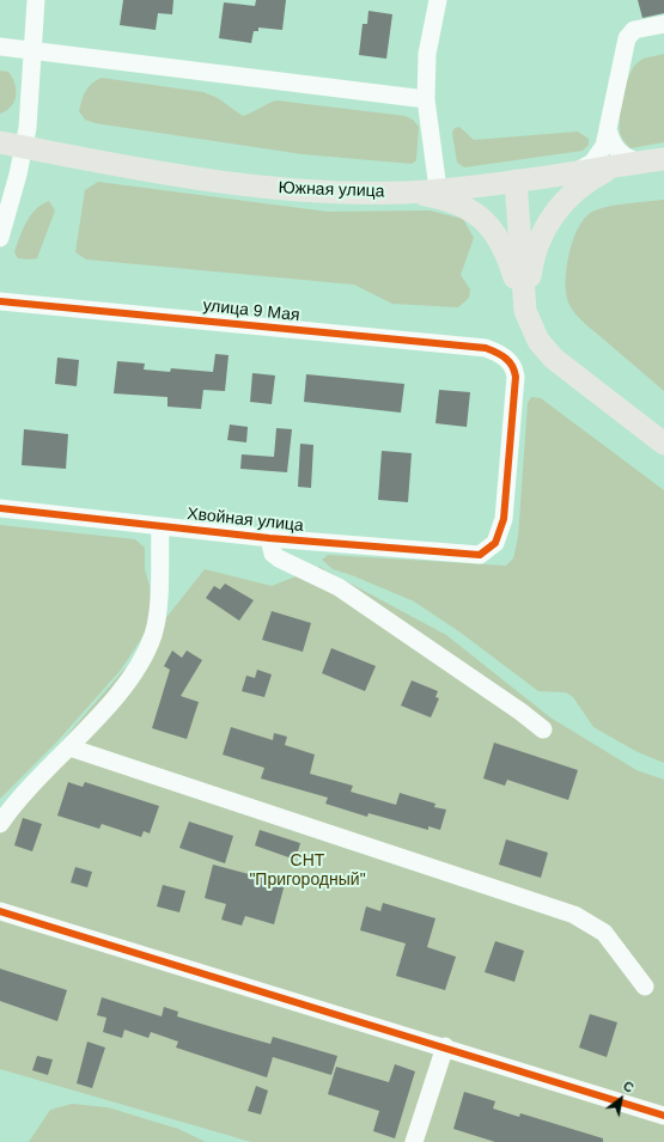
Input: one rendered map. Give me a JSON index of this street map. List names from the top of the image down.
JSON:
{
  "streets": {
    "main road": ["Южная улица"],
    "street": ["улица 9 Мая", "Хвойная улица"]
  },
  "crossings": [
    ["улица 9 Мая", "Хвойная улица"]
  ],
  "parks": ["СНТ \"Пригородный\""],
  "north": "top right"
}
